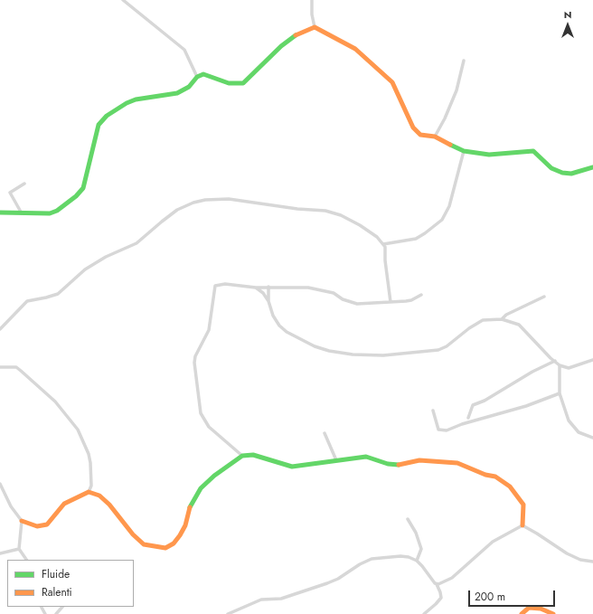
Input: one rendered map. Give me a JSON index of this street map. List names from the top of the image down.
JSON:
{
  "legend": ["Fluide", "Ralenti"],
  "scale_bar": "200 m",
  "north": "top"
}
